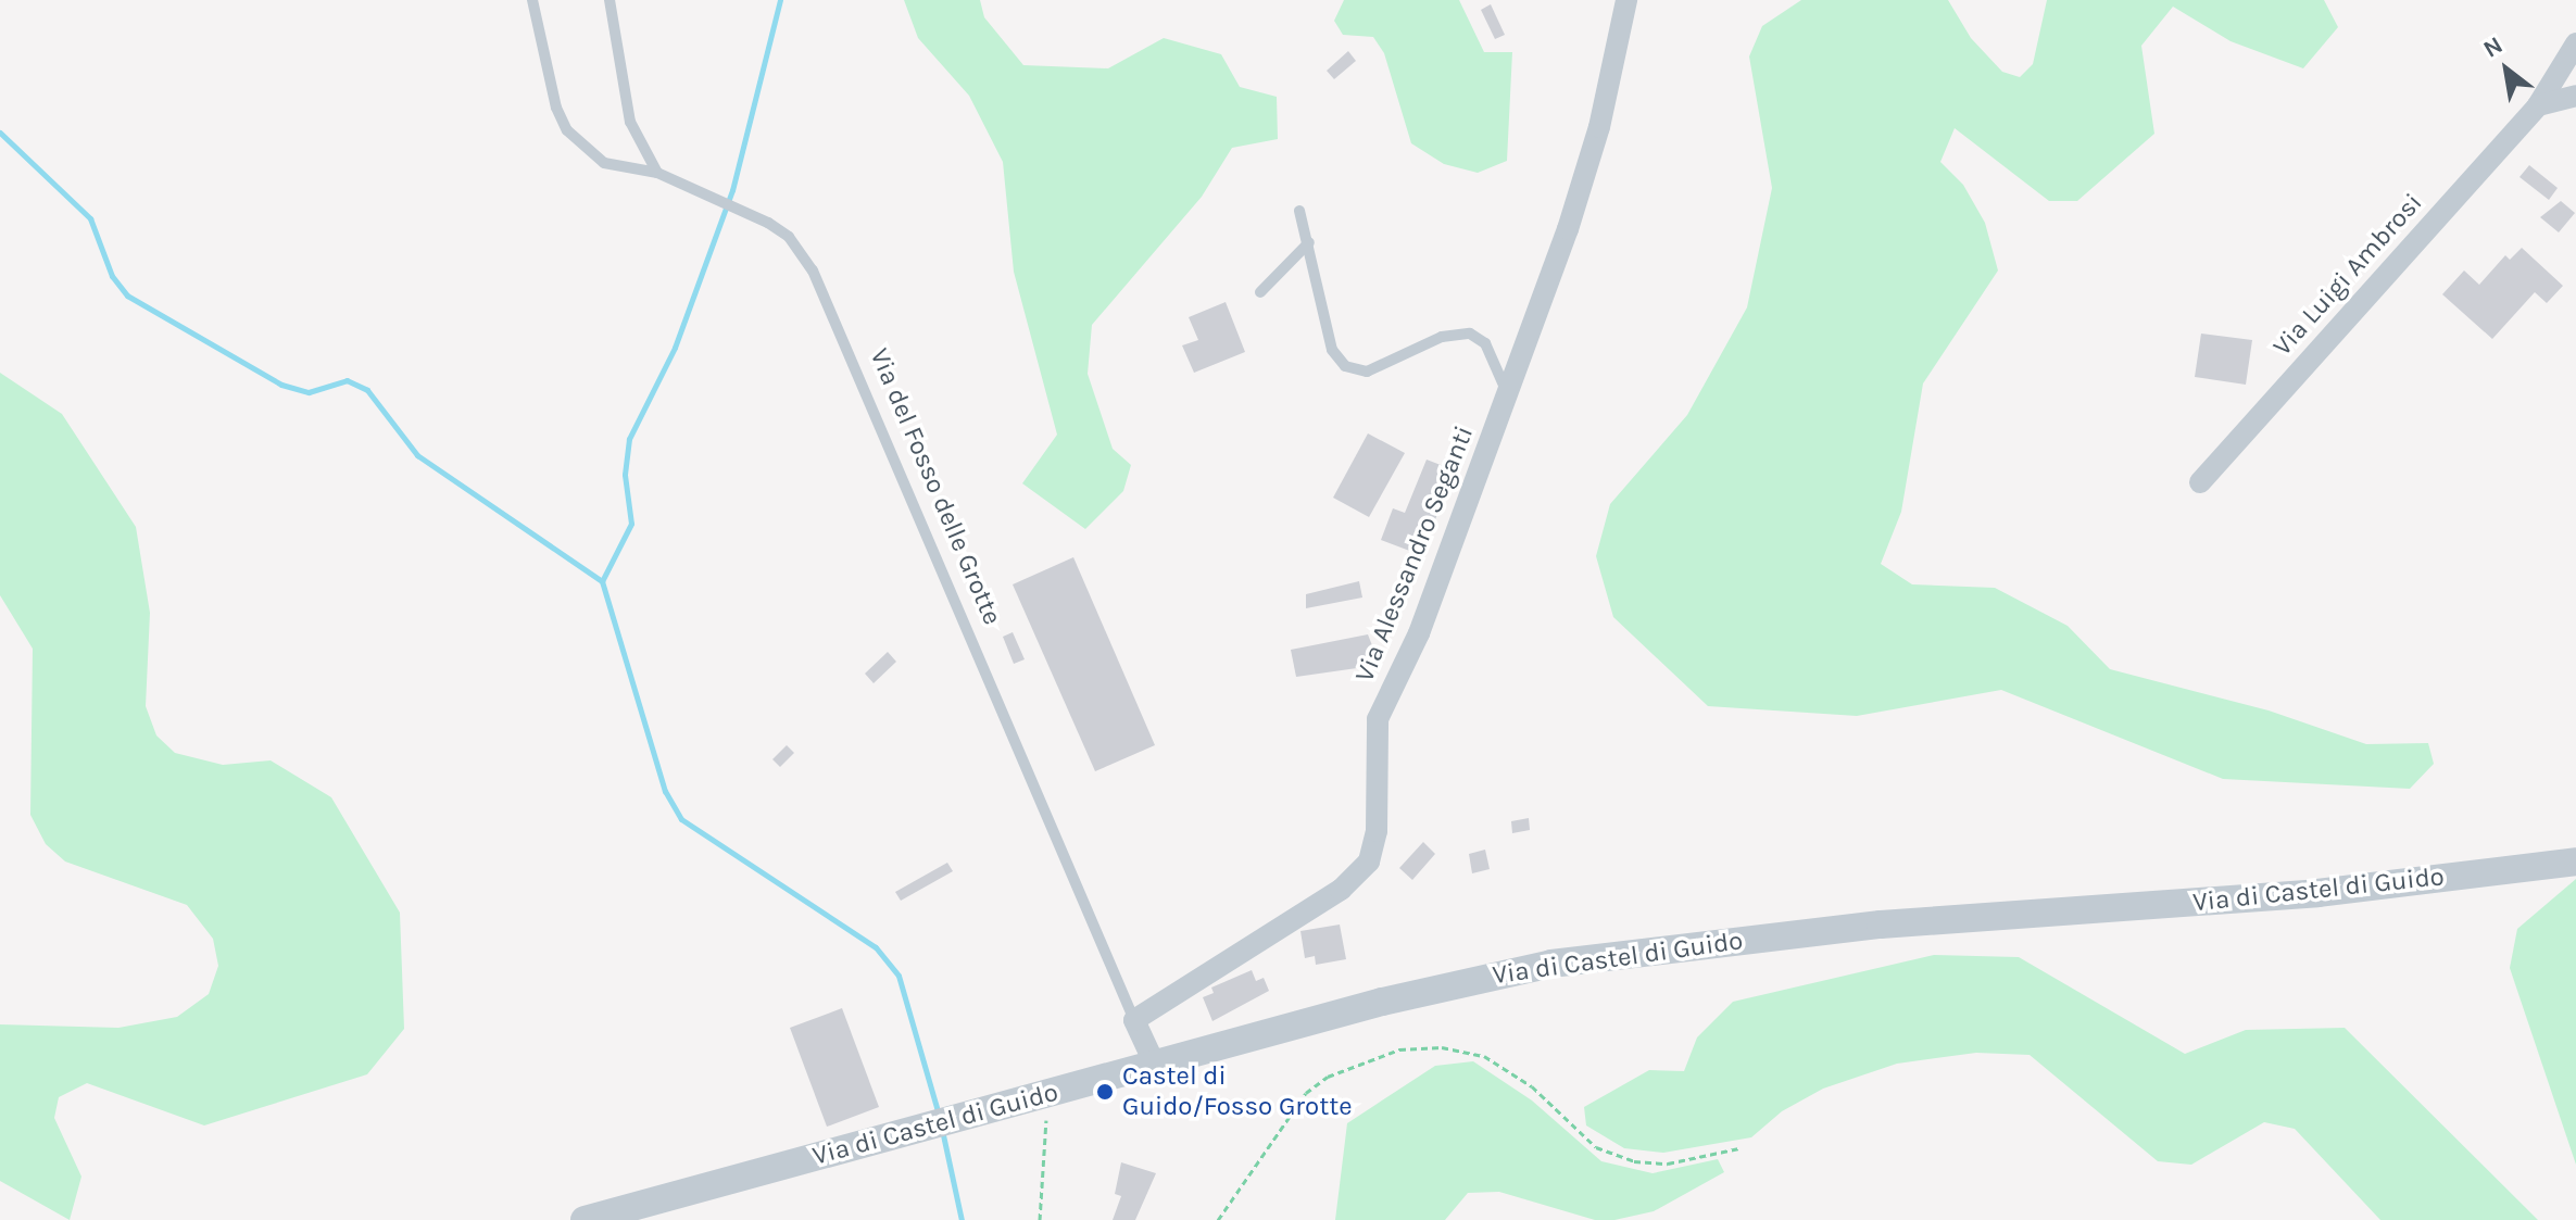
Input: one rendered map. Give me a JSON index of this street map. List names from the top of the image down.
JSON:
{
  "streets": {
    "street": [
      "Via Luigi Ambrosi",
      "Via del Fosso delle Grotte",
      "Via Alessandro Seganti",
      "Via di Castel di Guido"
    ]
  },
  "crossings": [
    ["Via del Fosso delle Grotte", "Via Alessandro Seganti"],
    ["Via del Fosso delle Grotte", "Via di Castel di Guido"]
  ],
  "places": ["Castel di Guido/Fosso Grotte"],
  "north": "top left"
}
